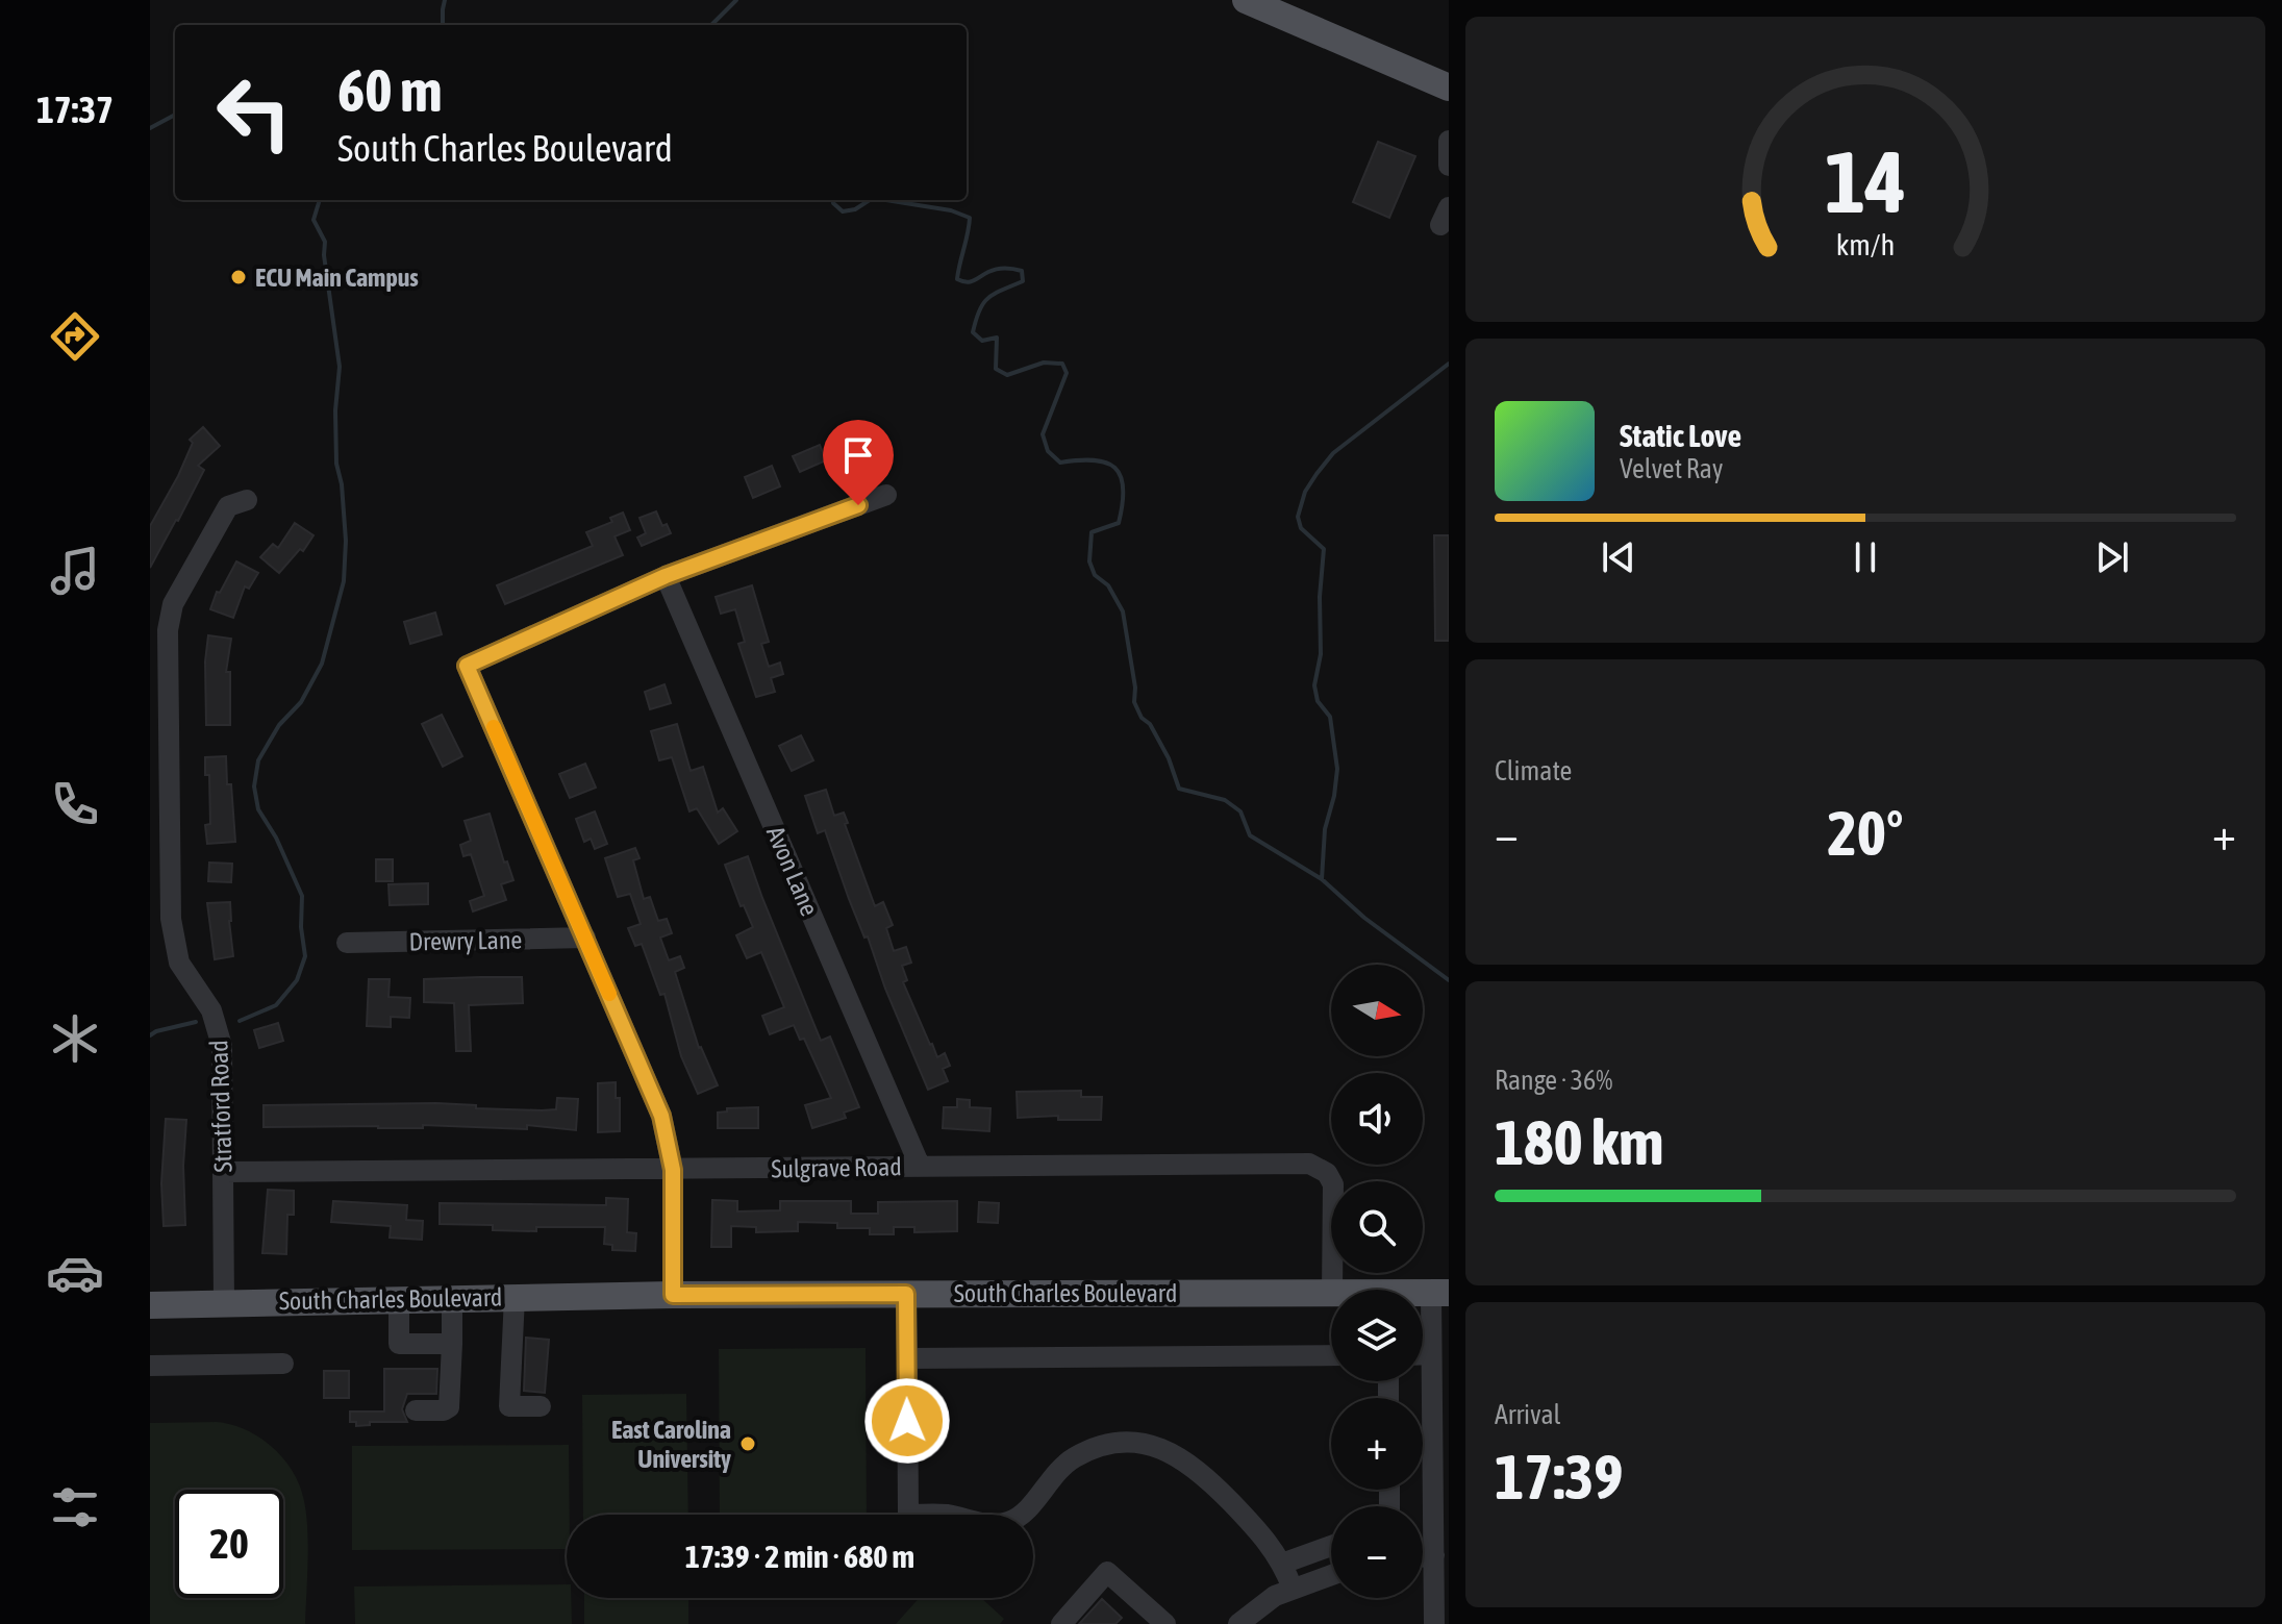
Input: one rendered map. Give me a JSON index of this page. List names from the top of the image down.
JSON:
{
  "streets": {
    "main road": ["South Charles Boulevard"],
    "street": [
      "Avon Lane",
      "Drewry Lane",
      "Stratford Road",
      "Sulgrave Road"
    ]
  },
  "crossings": [
    ["Avon Lane", "Sulgrave Road"],
    ["Stratford Road", "Sulgrave Road"],
    ["Stratford Road", "South Charles Boulevard"]
  ],
  "places": ["ECU Main Campus", "East Carolina University"],
  "north": "right",
  "page": {
    "tabs": "17:37",
    "turn": ["60 m", "South Charles Boulevard"],
    "song": ["Static Love", "Velvet Ray"],
    "tile": [
      "Climate",
      ["Range · 36%", "180 km"],
      ["Arrival", "17:39"]
    ],
    "heat": ["−", "20°", "+"],
    "map_buttons": ["+", "−"],
    "limit": "20",
    "trip": "17:39 · 2 min · 680 m",
    "gauge": ["14", "km/h"]
  }
}
